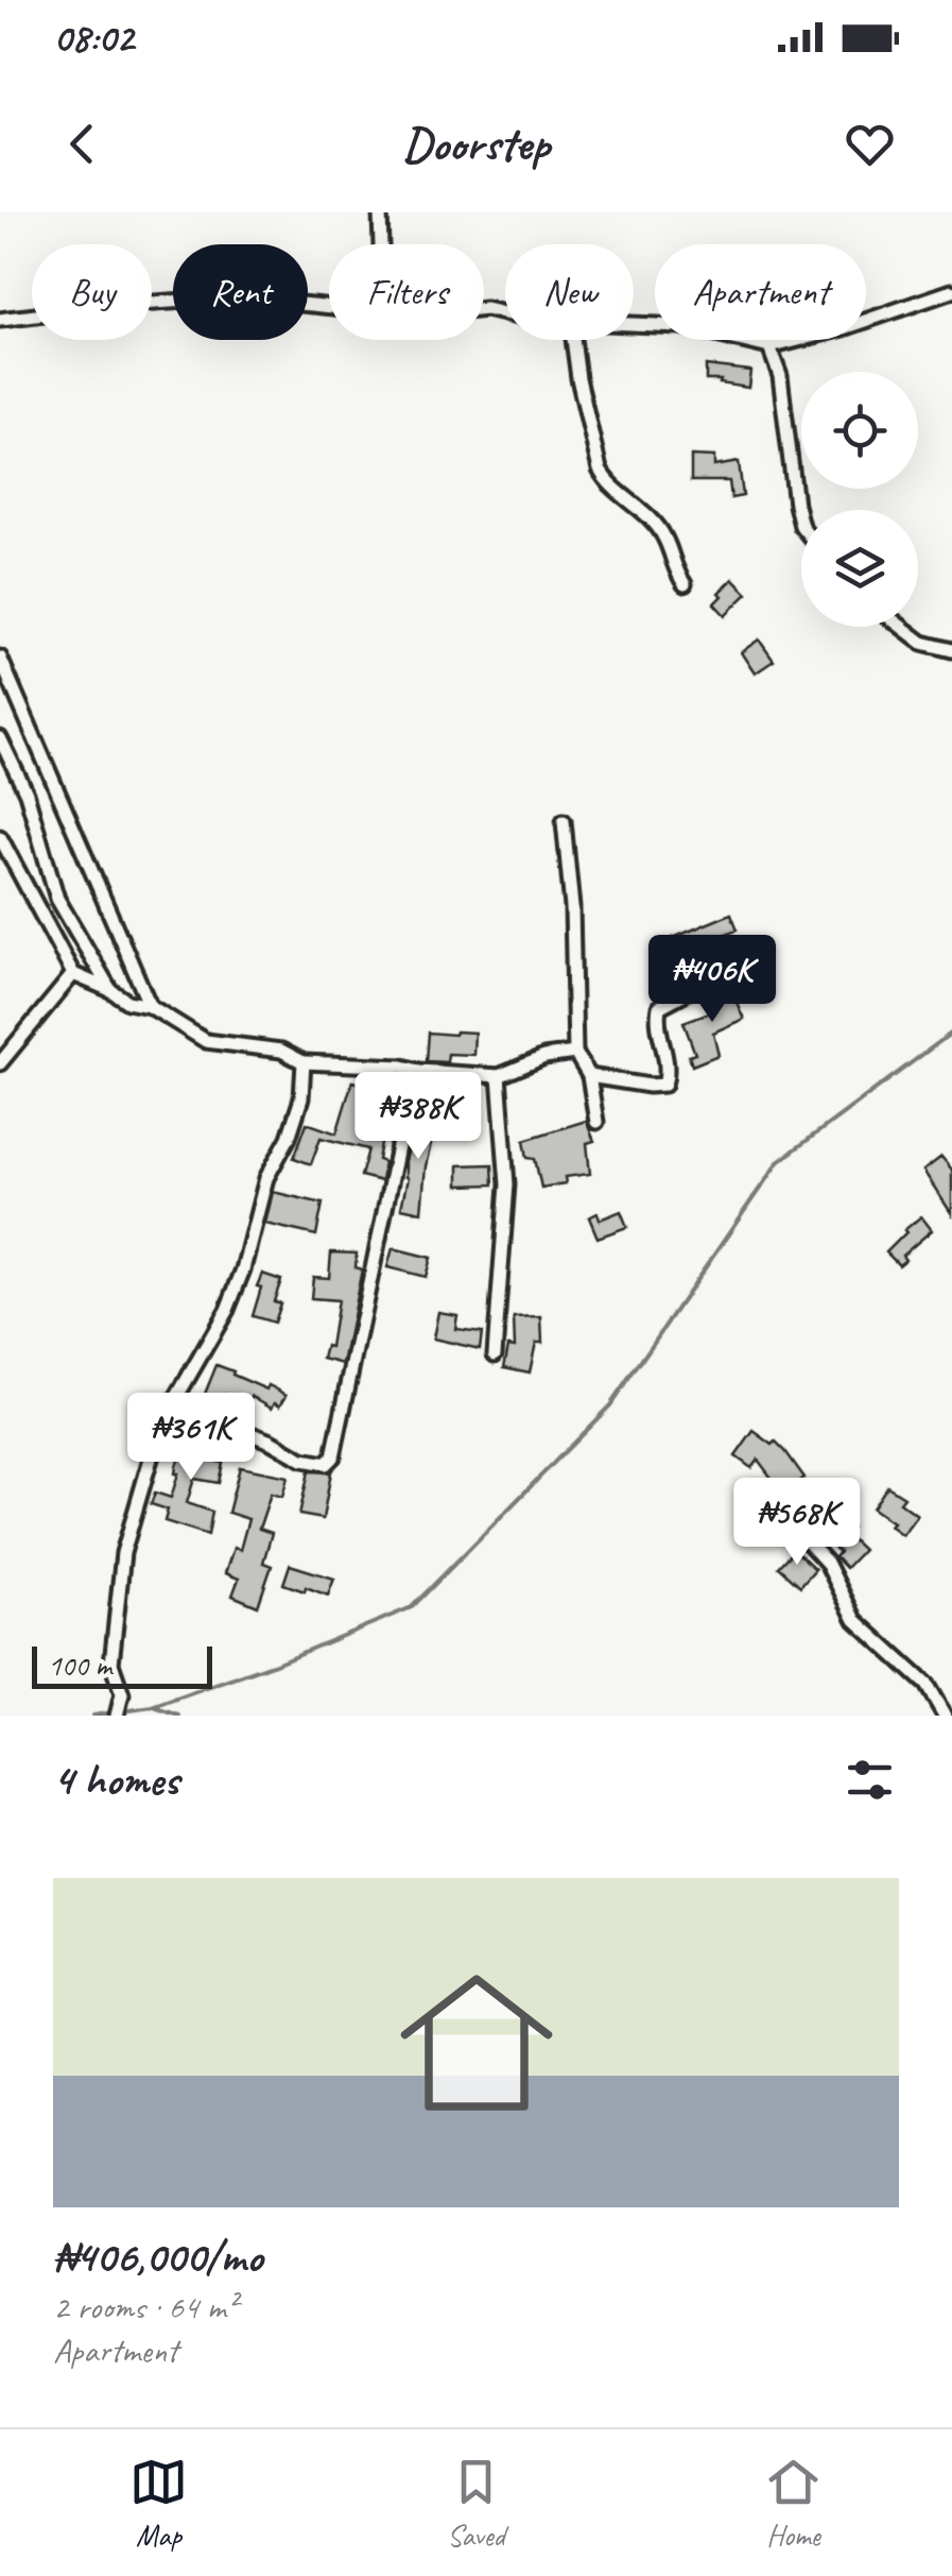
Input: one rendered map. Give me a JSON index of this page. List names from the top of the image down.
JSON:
{
  "scale_bar": "100 m",
  "page": {
    "status": "08:02",
    "header": "Doorstep",
    "chip": [
      "Buy",
      "Rent",
      "Filters",
      "New",
      "Apartment"
    ],
    "price": [
      "₦406K",
      "₦388K",
      "₦361K",
      "₦568K"
    ],
    "scale": "100 m",
    "heading": "4 homes",
    "list": [
      {
        "name": "₦406,000/mo",
        "note": "2 rooms · 64 m² · Apartment"
      }
    ],
    "tabs": ["Map", "Saved", "Home"]
  }
}
